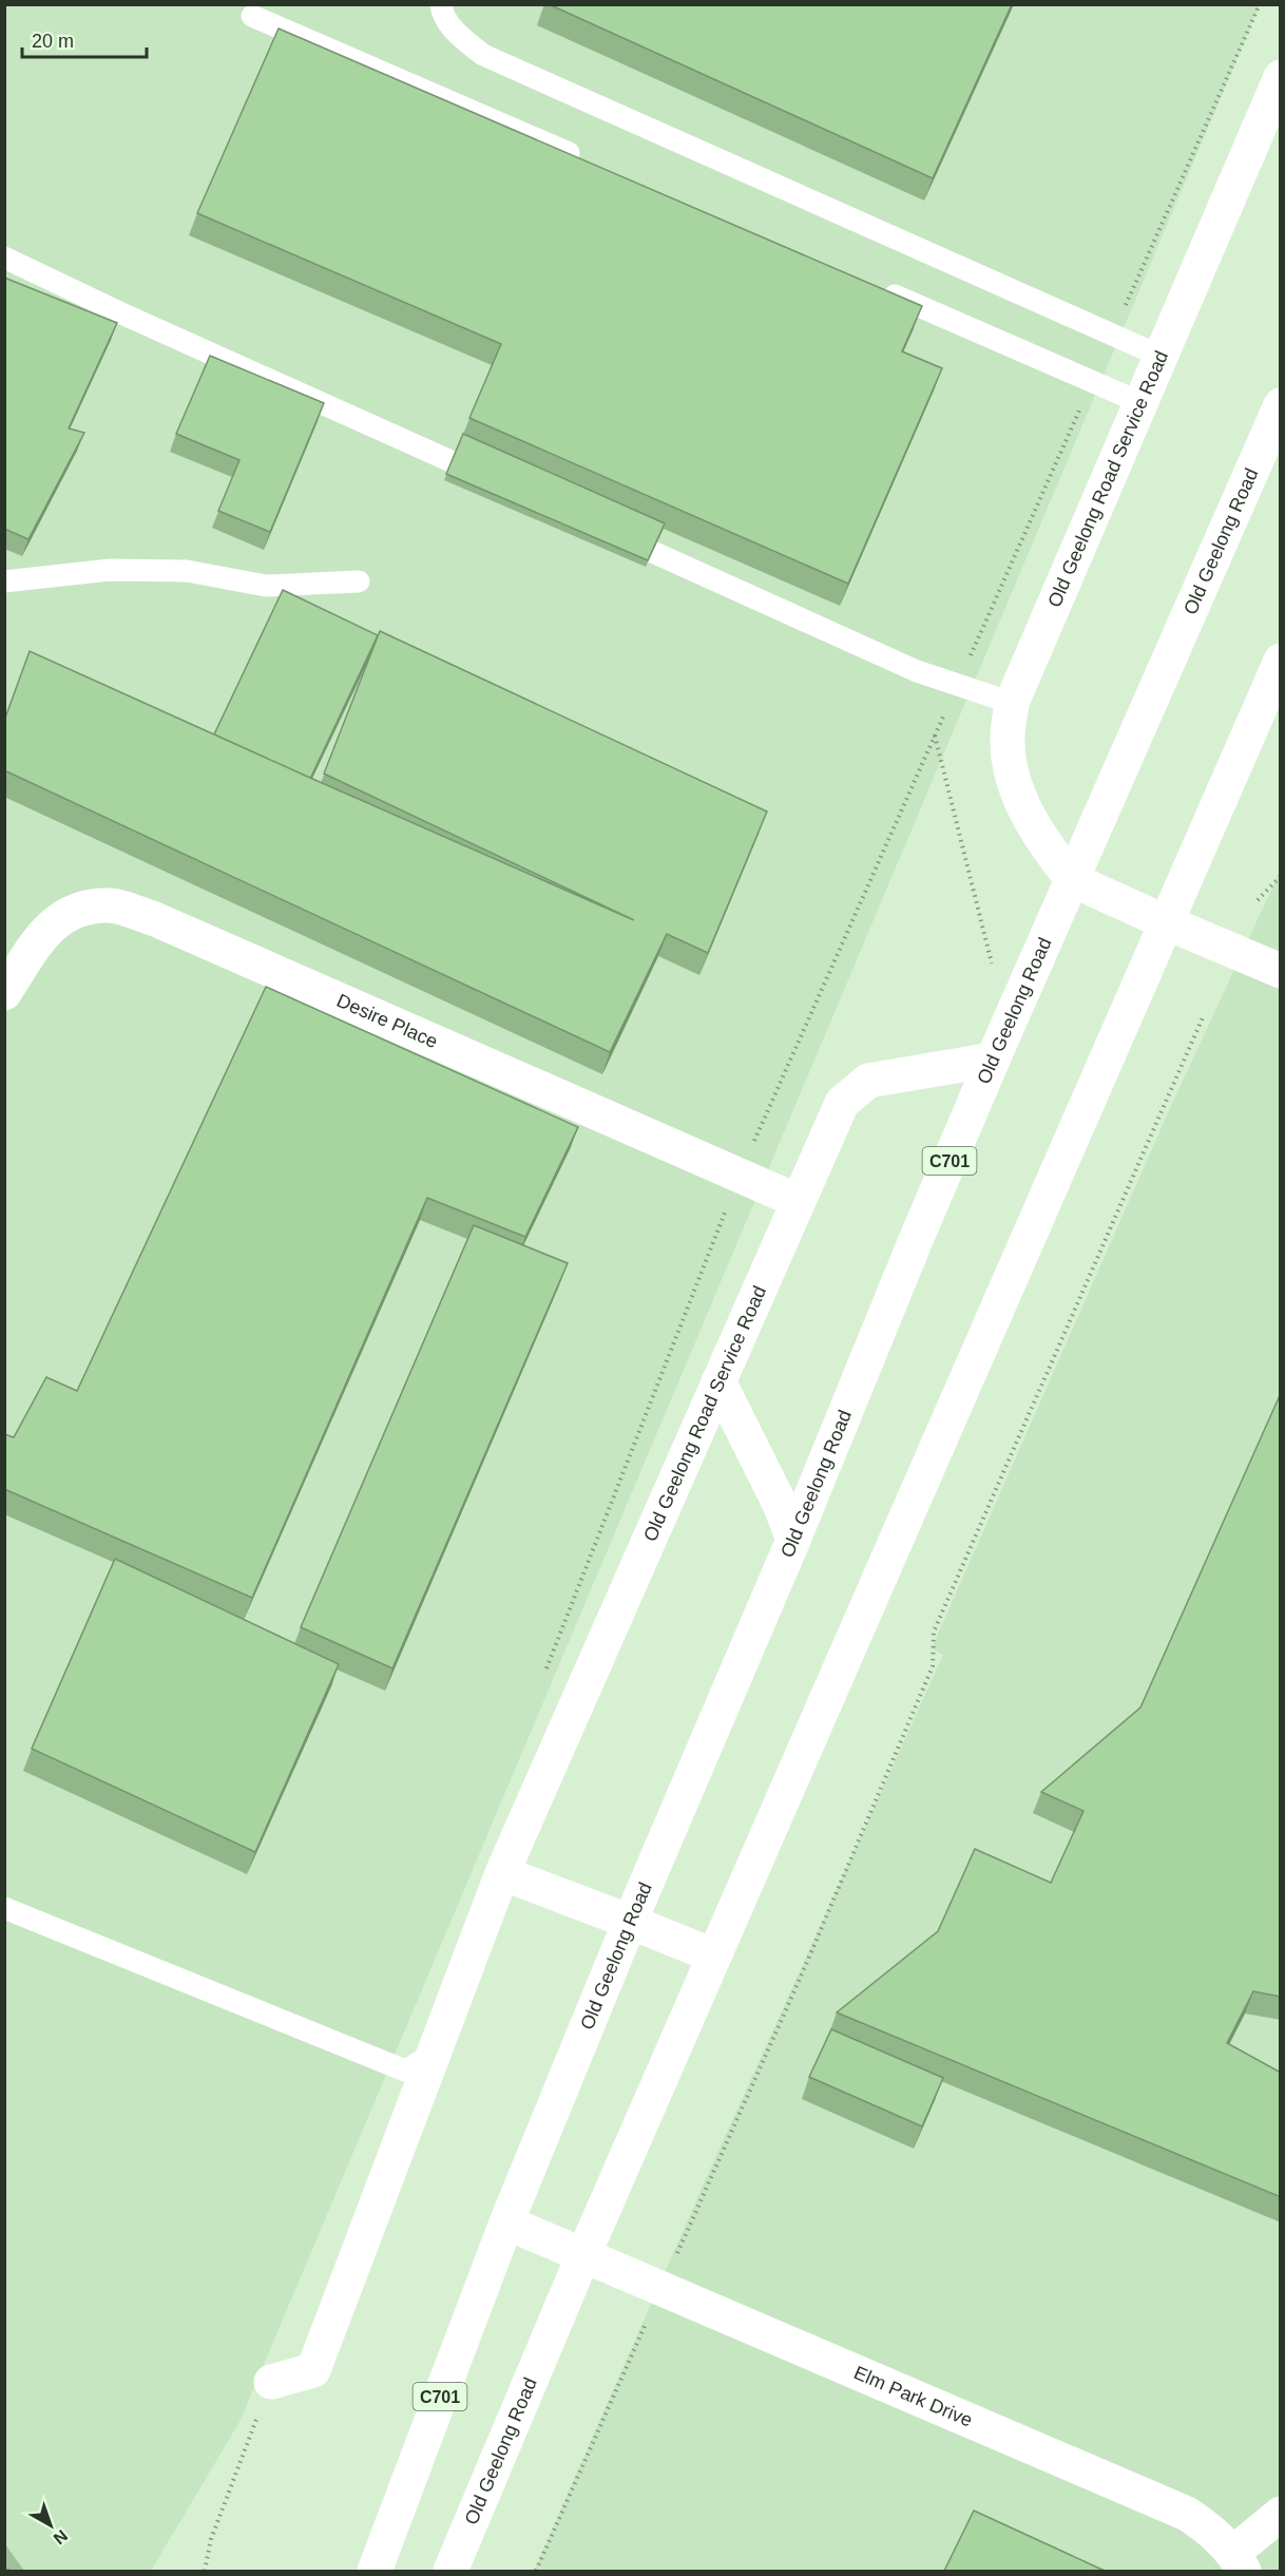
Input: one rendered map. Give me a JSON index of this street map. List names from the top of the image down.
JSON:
{
  "streets": {
    "main road": [
      "Old Geelong Road Service Road",
      "Old Geelong Road",
      "Desire Place",
      "C701",
      "Elm Park Drive"
    ]
  },
  "crossings": [
    ["Old Geelong Road Service Road", "Old Geelong Road"],
    ["Old Geelong Road Service Road", "Desire Place"],
    ["Old Geelong Road", "Elm Park Drive"]
  ],
  "scale_bar": "20 m",
  "north": "bottom right"
}
